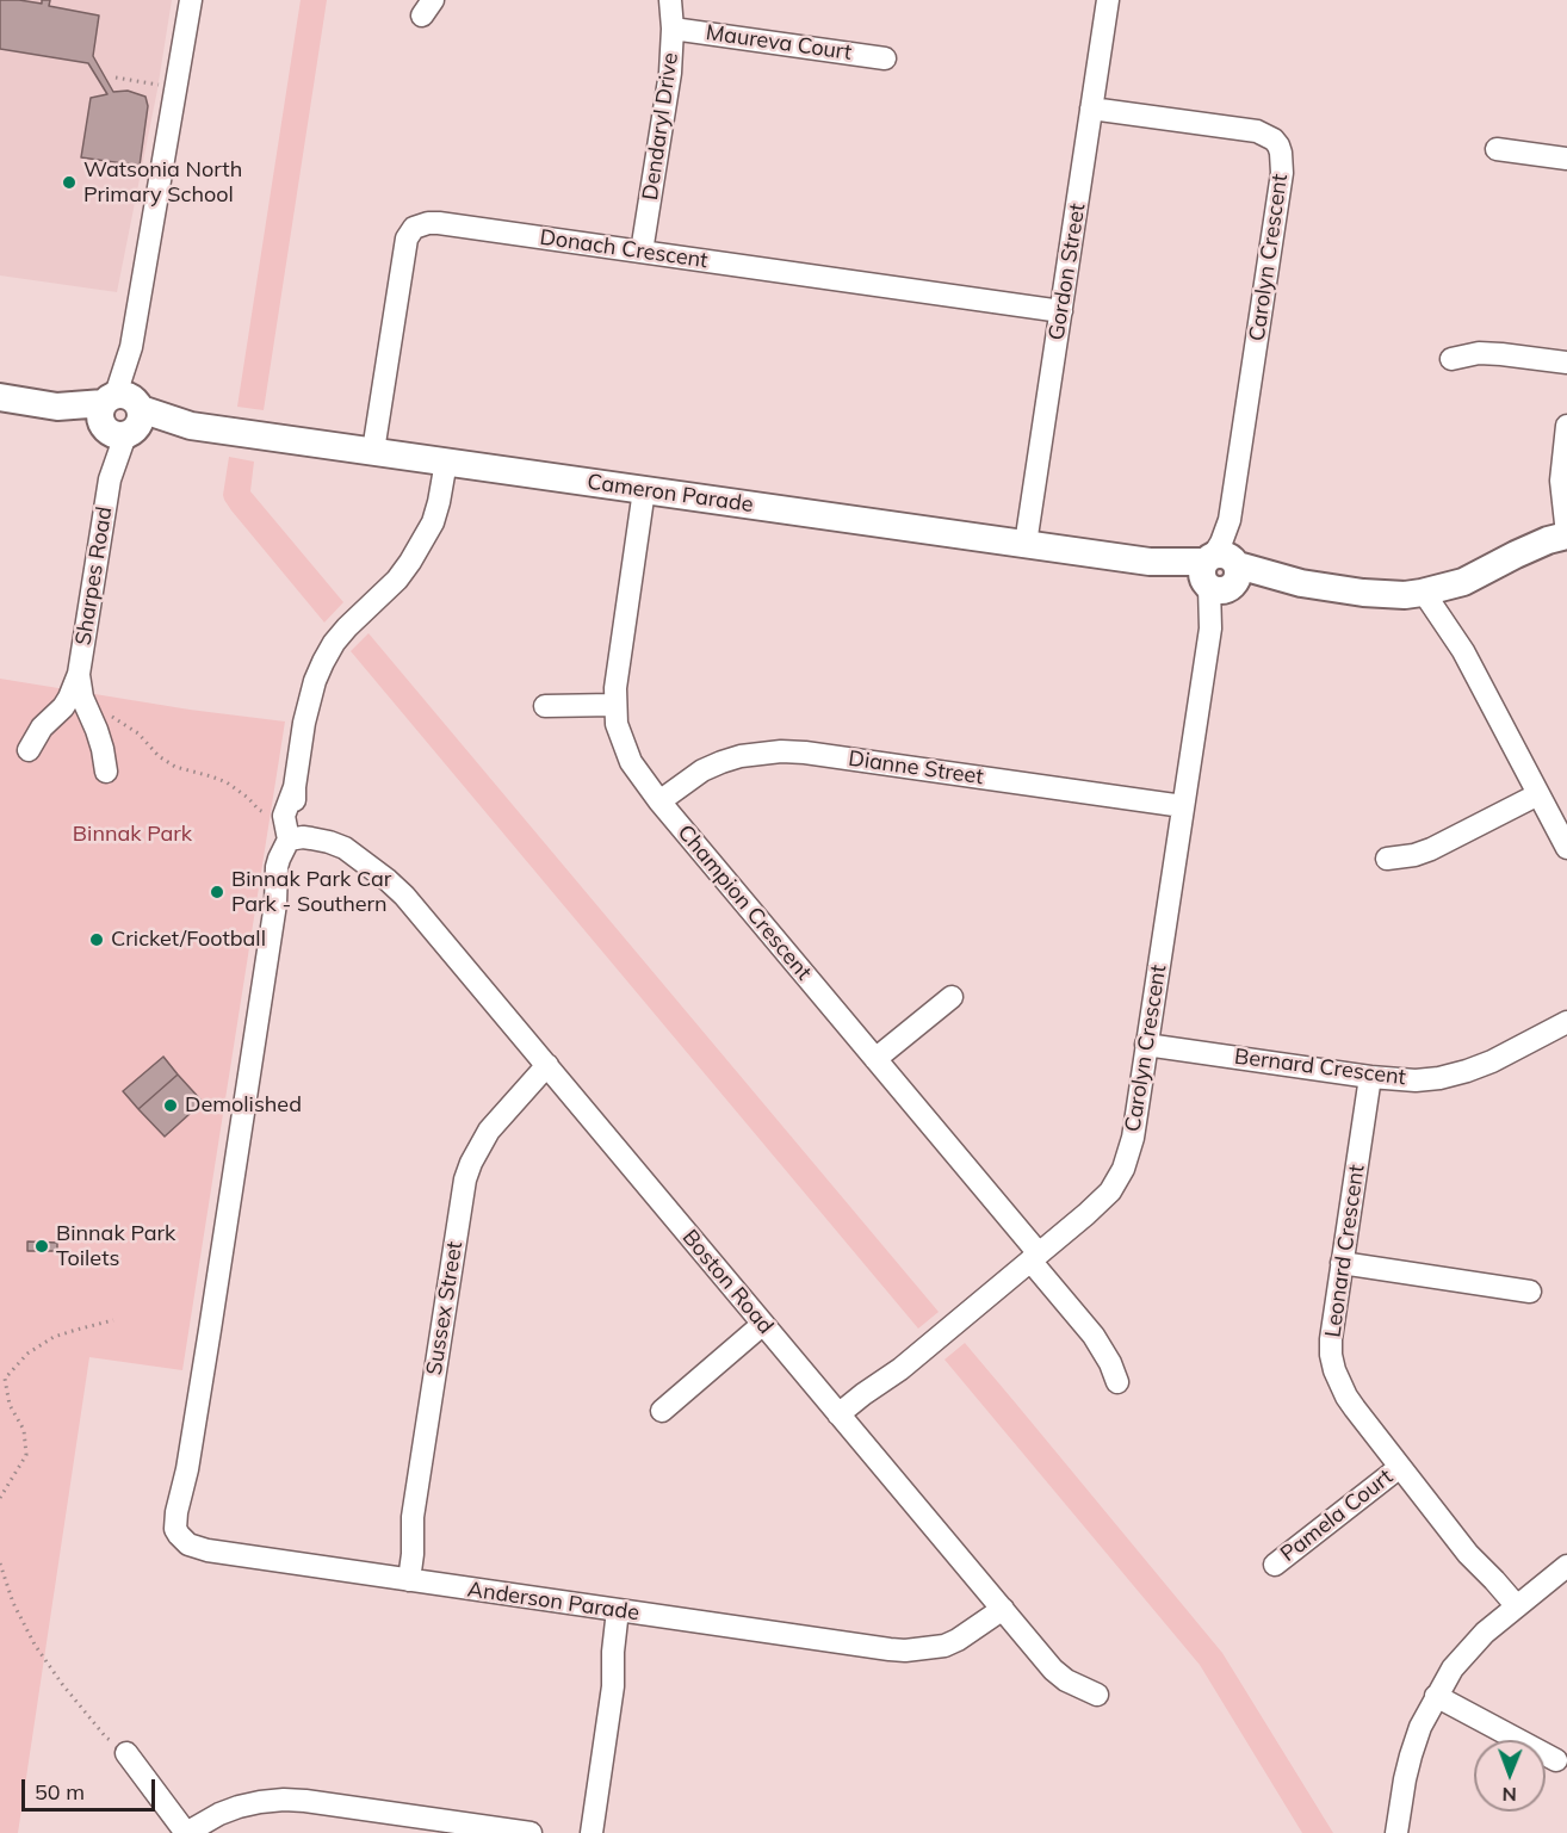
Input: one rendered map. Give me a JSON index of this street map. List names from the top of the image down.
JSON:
{
  "streets": {
    "street": [
      "Maureva Court",
      "Dendaryl Drive",
      "Donach Crescent",
      "Carolyn Crescent",
      "Gordon Street",
      "Cameron Parade",
      "Sharpes Road",
      "Dianne Street",
      "Champion Crescent",
      "Bernard Crescent",
      "Leonard Crescent",
      "Boston Road",
      "Sussex Street",
      "Pamela Court",
      "Anderson Parade"
    ]
  },
  "crossings": [
    ["Maureva Court", "Dendaryl Drive"],
    ["Dendaryl Drive", "Donach Crescent"],
    ["Donach Crescent", "Gordon Street"],
    ["Donach Crescent", "Cameron Parade"],
    ["Carolyn Crescent", "Gordon Street"],
    ["Carolyn Crescent", "Cameron Parade"],
    ["Carolyn Crescent", "Dianne Street"],
    ["Carolyn Crescent", "Champion Crescent"],
    ["Carolyn Crescent", "Bernard Crescent"],
    ["Carolyn Crescent", "Boston Road"],
    ["Gordon Street", "Cameron Parade"],
    ["Cameron Parade", "Sharpes Road"],
    ["Cameron Parade", "Champion Crescent"],
    ["Cameron Parade", "Anderson Parade"],
    ["Dianne Street", "Champion Crescent"],
    ["Bernard Crescent", "Leonard Crescent"],
    ["Leonard Crescent", "Pamela Court"],
    ["Boston Road", "Sussex Street"],
    ["Boston Road", "Anderson Parade"],
    ["Sussex Street", "Anderson Parade"]
  ],
  "parks": ["Binnak Park"],
  "places": [
    "Watsonia North Primary School",
    "Binnak Park Car Park - Southern",
    "Cricket/Football",
    "Demolished",
    "Binnak Park Toilets"
  ],
  "scale_bar": "50 m",
  "north": "bottom"
}
